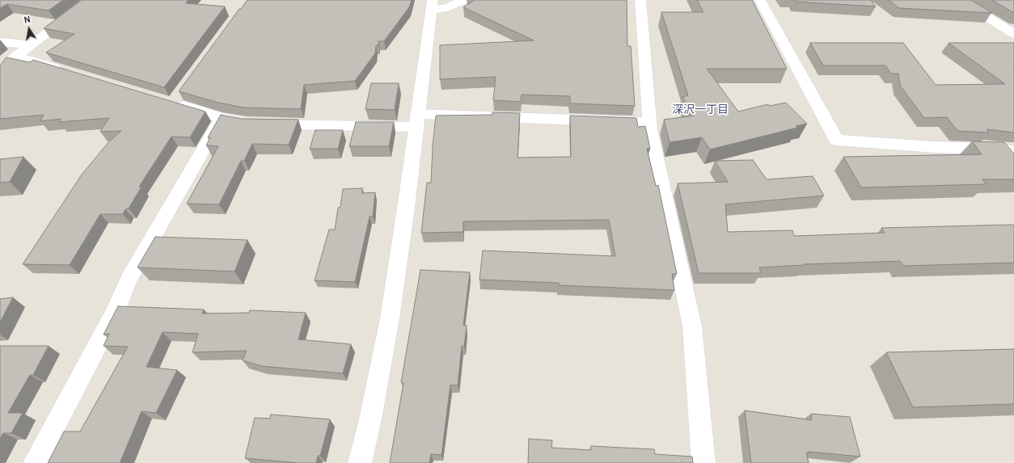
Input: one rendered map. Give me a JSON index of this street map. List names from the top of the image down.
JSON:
{
  "districts": ["深沢一丁目"],
  "north": "top"
}
